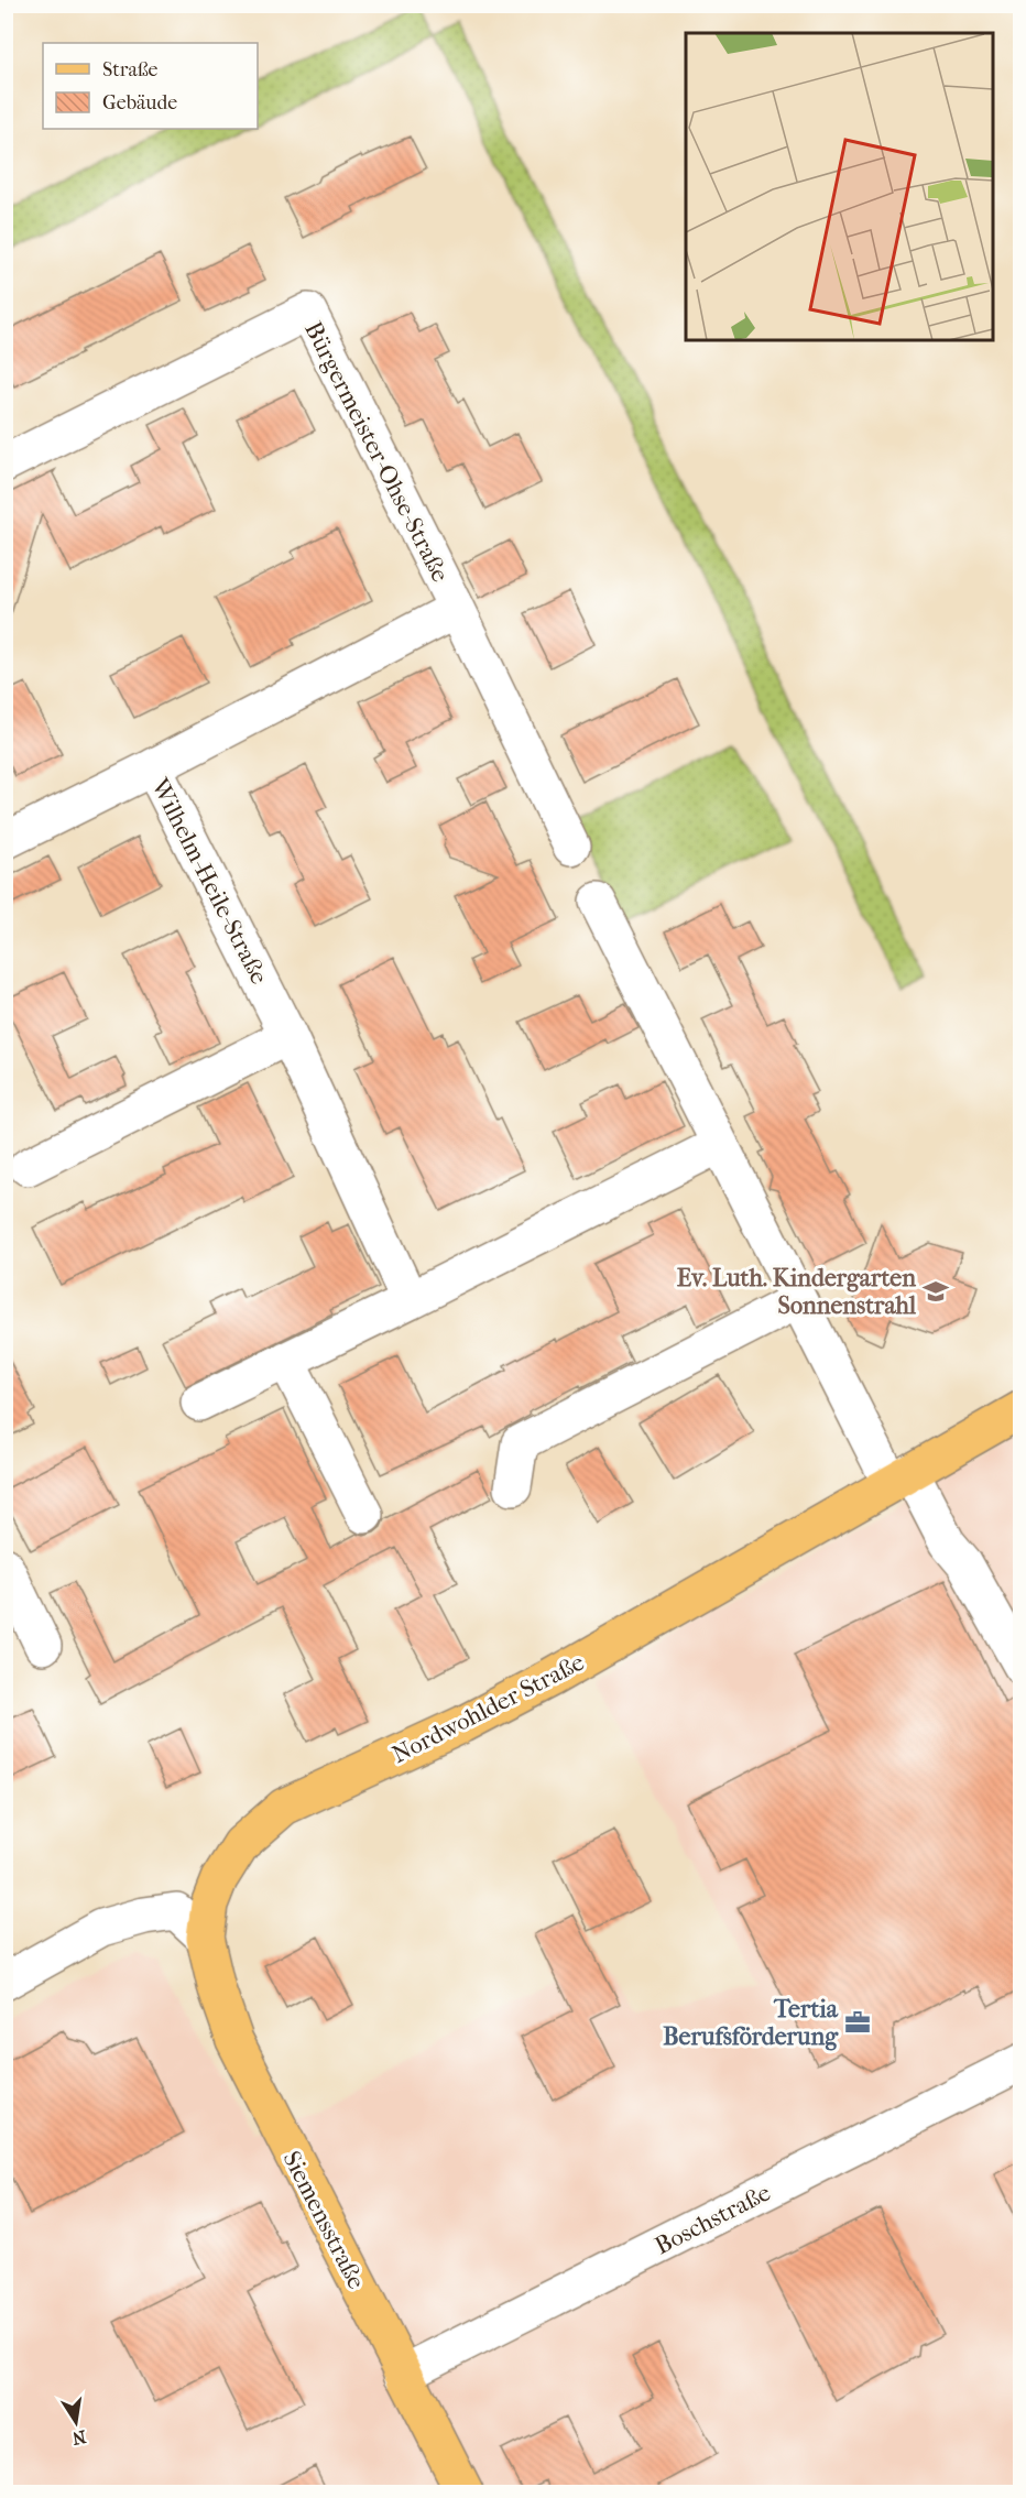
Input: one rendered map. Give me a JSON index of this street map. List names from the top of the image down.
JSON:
{
  "streets": {
    "main road": ["Nordwohlder Straße", "Siemensstraße"],
    "street": ["Bürgermeister-Ohse-Straße", "Wilhelm-Heile-Straße", "Boschstraße"]
  },
  "crossings": [
    ["Bürgermeister-Ohse-Straße", "Wilhelm-Heile-Straße"],
    ["Nordwohlder Straße", "Siemensstraße"],
    ["Boschstraße", "Siemensstraße"]
  ],
  "places": {
    "school or university": ["Ev. Luth. Kindergarten Sonnenstrahl"],
    "office": ["Tertia Berufsförderung"]
  },
  "legend": ["Straße", "Gebäude"],
  "north": "bottom"
}
